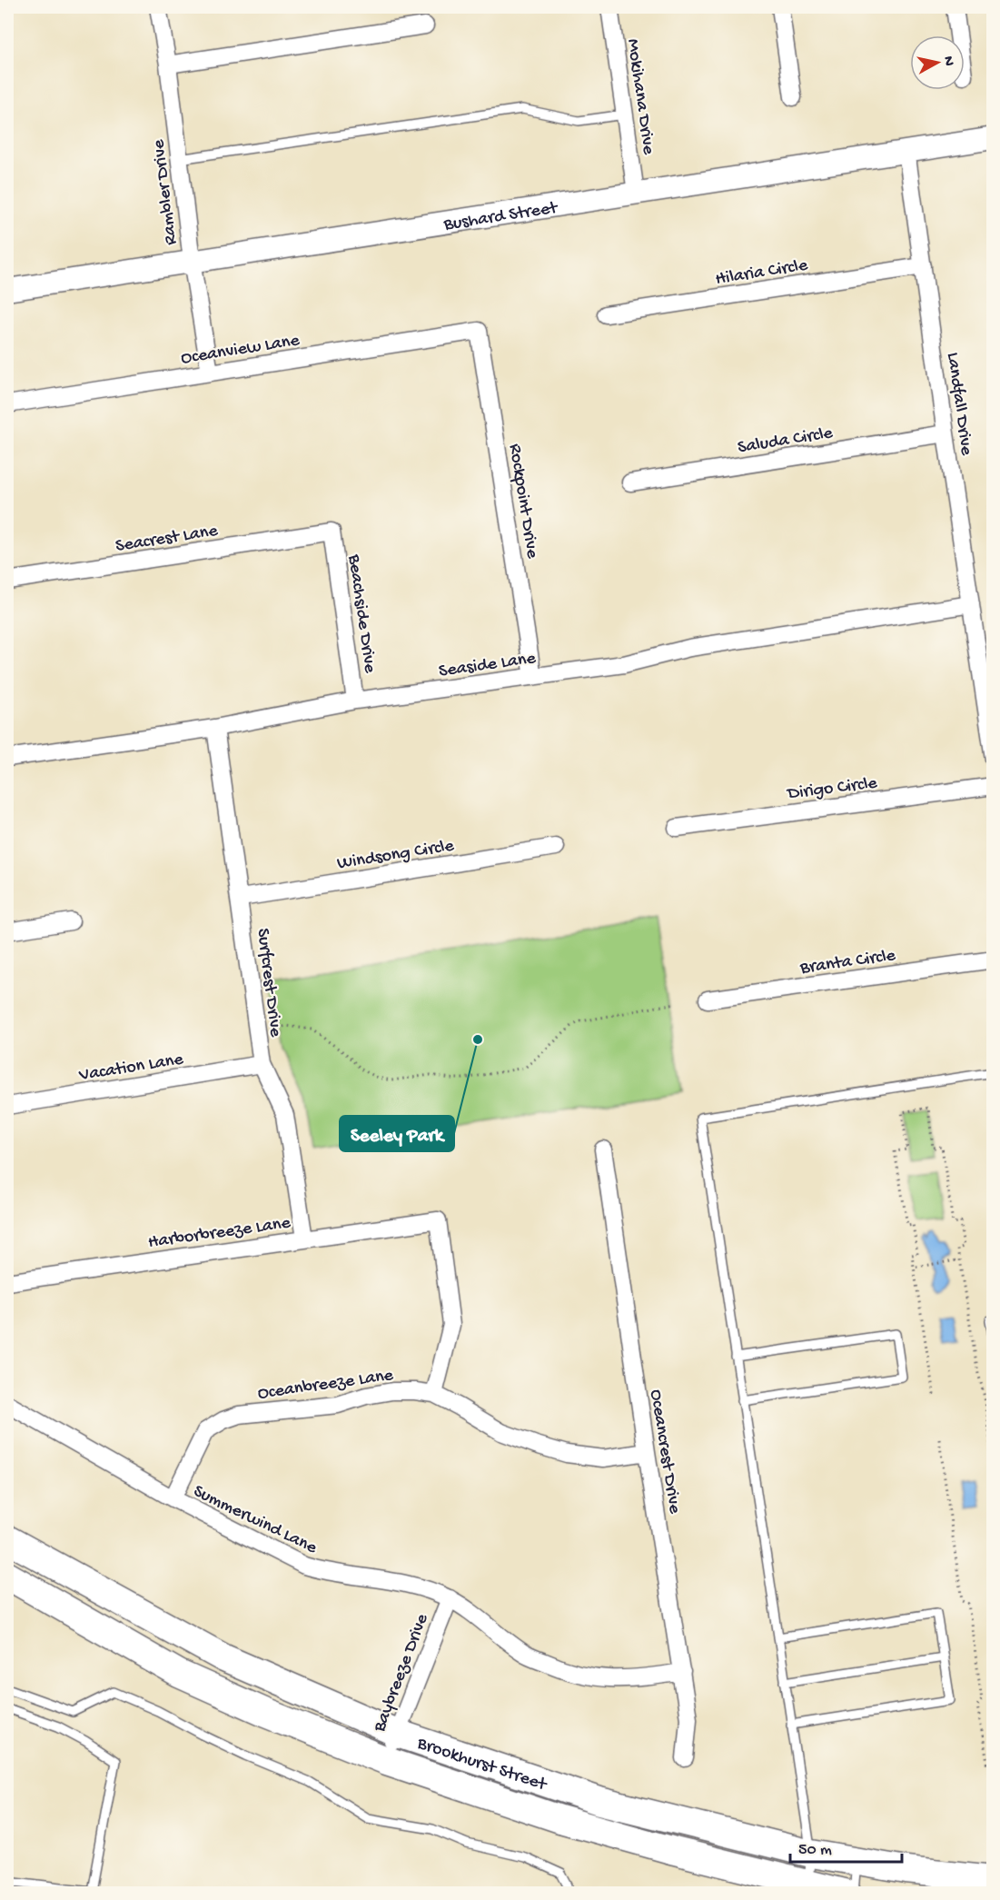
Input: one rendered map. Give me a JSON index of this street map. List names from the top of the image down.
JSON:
{
  "streets": {
    "main road": ["Brookhurst Street"],
    "street": [
      "Mokihana Drive",
      "Rambler Drive",
      "Bushard Street",
      "Hilaria Circle",
      "Oceanview Lane",
      "Landfall Drive",
      "Saluda Circle",
      "Rockpoint Drive",
      "Seacrest Lane",
      "Beachside Drive",
      "Seaside Lane",
      "Dirigo Circle",
      "Windsong Circle",
      "Branta Circle",
      "Surfcrest Drive",
      "Vacation Lane",
      "Harborbreeze Lane",
      "Oceanbreeze Lane",
      "Oceancrest Drive",
      "Summerwind Lane",
      "Baybreeze Drive"
    ]
  },
  "crossings": [
    ["Mokihana Drive", "Bushard Street"],
    ["Rambler Drive", "Bushard Street"],
    ["Rambler Drive", "Oceanview Lane"],
    ["Bushard Street", "Landfall Drive"],
    ["Hilaria Circle", "Landfall Drive"],
    ["Oceanview Lane", "Rockpoint Drive"],
    ["Landfall Drive", "Saluda Circle"],
    ["Landfall Drive", "Seaside Lane"],
    ["Rockpoint Drive", "Seaside Lane"],
    ["Seacrest Lane", "Beachside Drive"],
    ["Beachside Drive", "Seaside Lane"],
    ["Seaside Lane", "Surfcrest Drive"],
    ["Windsong Circle", "Surfcrest Drive"],
    ["Surfcrest Drive", "Vacation Lane"],
    ["Surfcrest Drive", "Harborbreeze Lane"],
    ["Harborbreeze Lane", "Oceanbreeze Lane"],
    ["Oceanbreeze Lane", "Oceancrest Drive"],
    ["Oceanbreeze Lane", "Summerwind Lane"],
    ["Oceancrest Drive", "Summerwind Lane"],
    ["Summerwind Lane", "Baybreeze Drive"],
    ["Baybreeze Drive", "Brookhurst Street"]
  ],
  "places": ["Seeley Park"],
  "scale_bar": "50 m",
  "north": "right"
}
